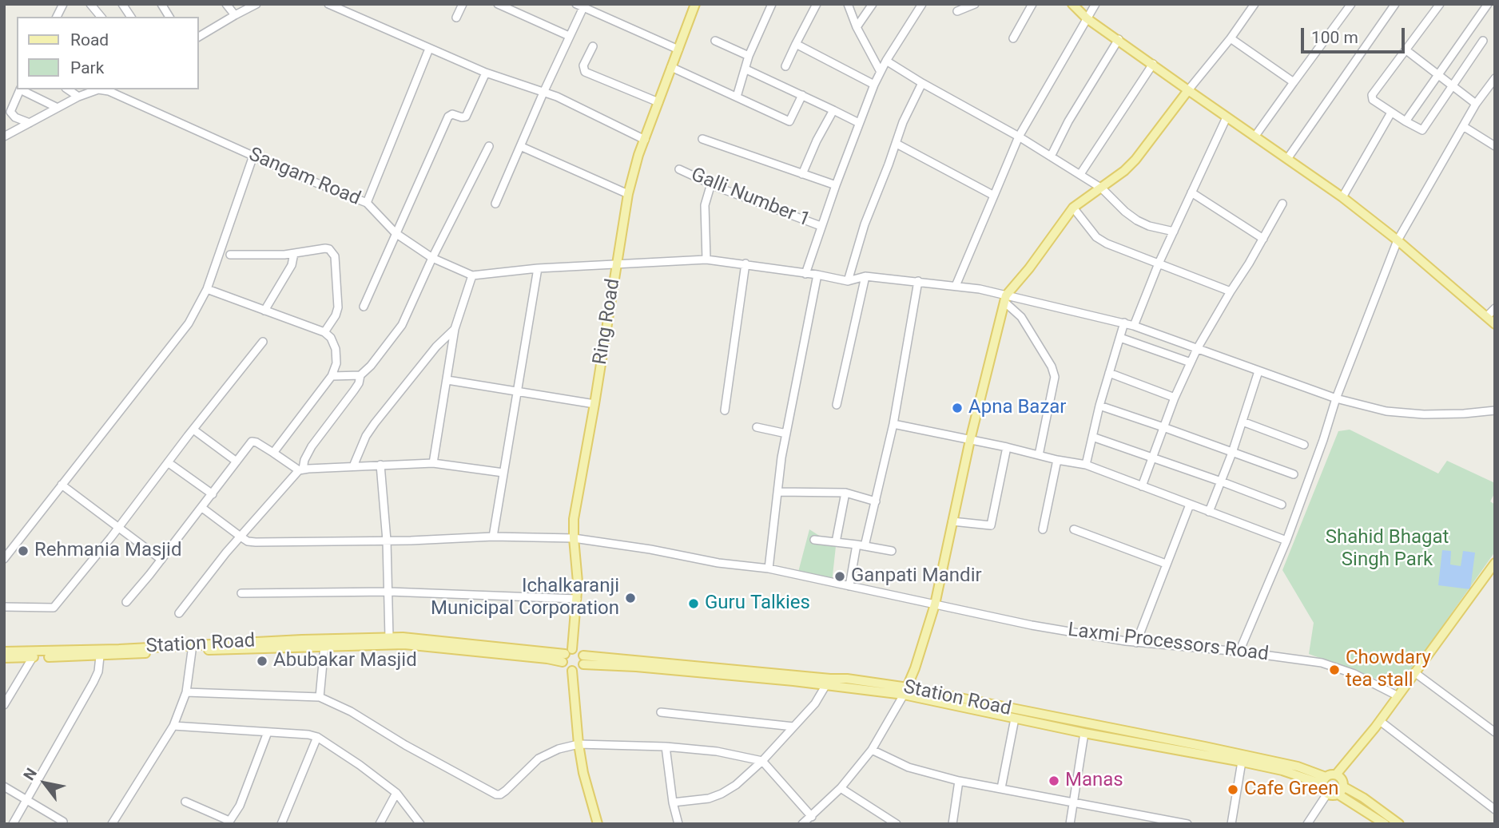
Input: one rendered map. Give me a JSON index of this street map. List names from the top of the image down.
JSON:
{
  "streets": {
    "main road": ["Ring Road", "Station Road"],
    "street": ["Sangam Road", "Galli Number 1", "Laxmi Processors Road"]
  },
  "crossings": [
    ["Ring Road", "Laxmi Processors Road"],
    ["Ring Road", "Station Road"]
  ],
  "parks": ["Shahid Bhagat Singh Park"],
  "places": [
    "Apna Bazar",
    "Rehmania Masjid",
    "Ganpati Mandir",
    "Ichalkaranji Municipal Corporation",
    "Guru Talkies",
    "Abubakar Masjid",
    "Chowdary tea stall",
    "Manas",
    "Cafe Green"
  ],
  "legend": ["Road", "Park"],
  "scale_bar": "100 m",
  "north": "top left"
}
